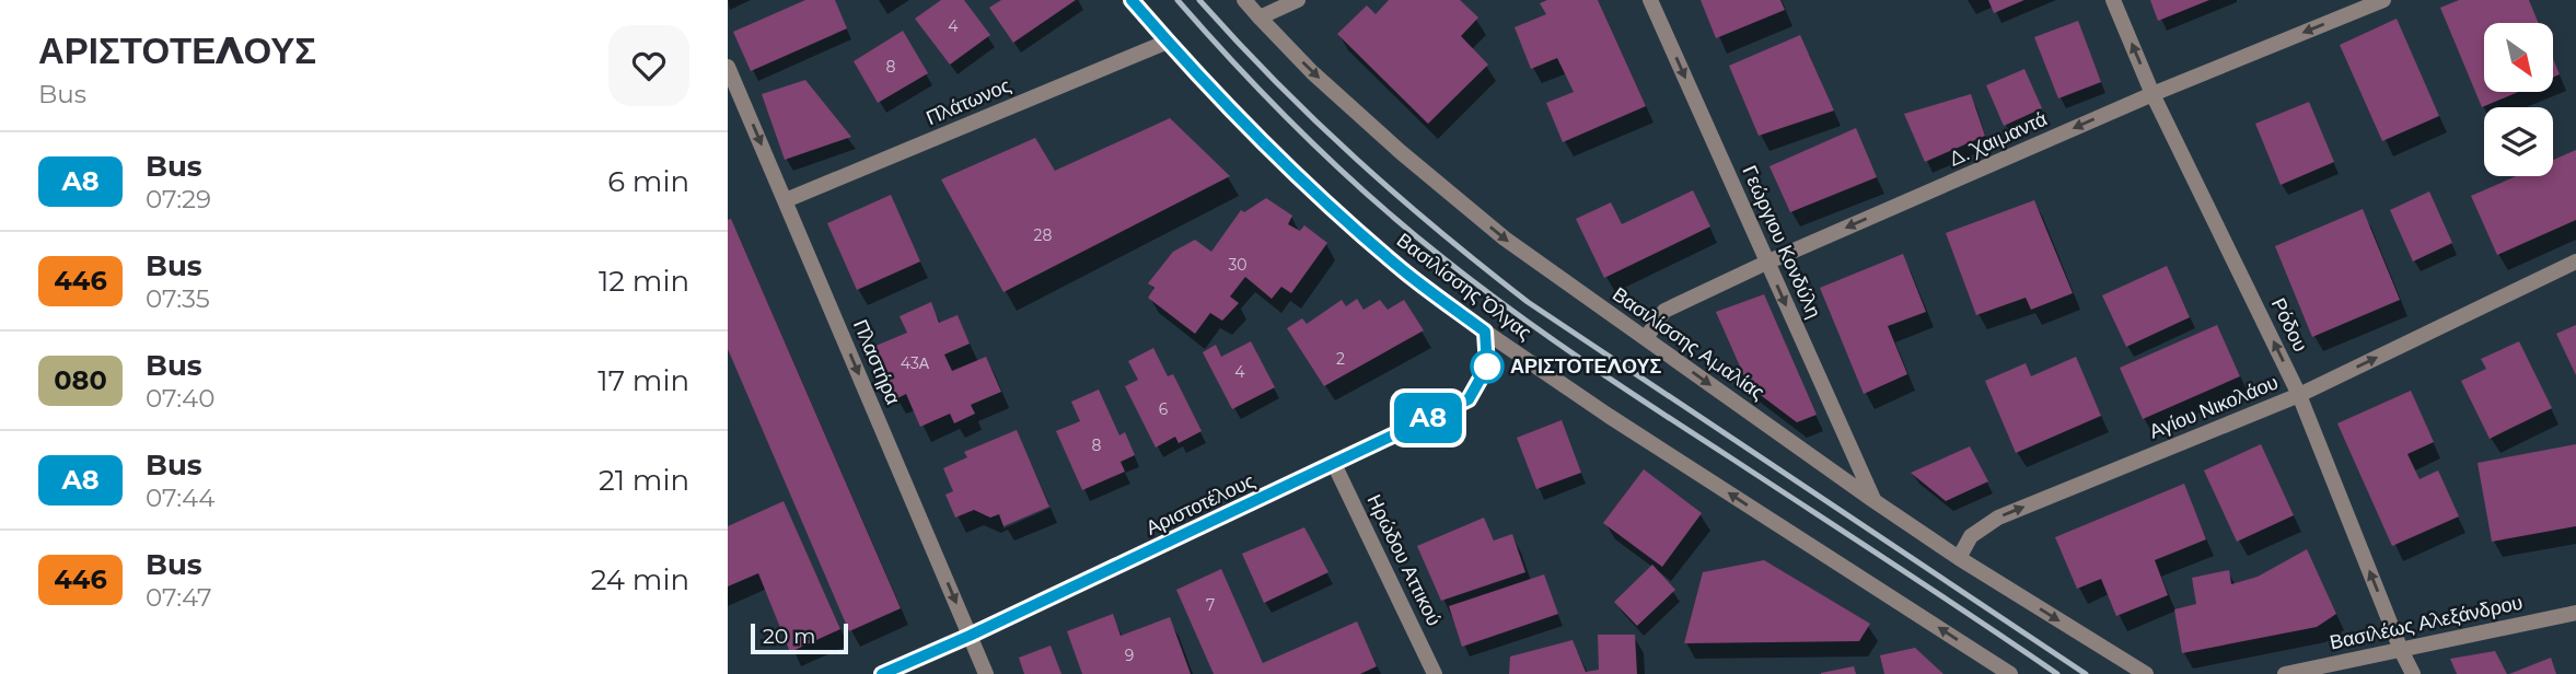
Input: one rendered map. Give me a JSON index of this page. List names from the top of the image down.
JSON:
{
  "streets": {
    "street": [
      "Πλάτωνος",
      "Δ. Χαιμαντά",
      "Γεώργιου Κονδύλη",
      "Βασιλίσσης Όλγας",
      "Ρόδου",
      "Βασιλίσσης Αμαλίας",
      "Πλαστήρα",
      "Αγίου Νικολάου",
      "Αριστοτέλους",
      "Ηρώδου Αττικού",
      "Βασιλέως Αλεξάνδρου"
    ]
  },
  "crossings": [
    ["Πλάτωνος", "Βασιλίσσης Όλγας"],
    ["Πλάτωνος", "Πλαστήρα"],
    ["Δ. Χαιμαντά", "Γεώργιου Κονδύλη"],
    ["Δ. Χαιμαντά", "Ρόδου"],
    ["Δ. Χαιμαντά", "Βασιλίσσης Αμαλίας"],
    ["Γεώργιου Κονδύλη", "Βασιλίσσης Αμαλίας"],
    ["Βασιλίσσης Όλγας", "Αριστοτέλους"],
    ["Ρόδου", "Αγίου Νικολάου"],
    ["Ρόδου", "Βασιλέως Αλεξάνδρου"],
    ["Βασιλίσσης Αμαλίας", "Αγίου Νικολάου"],
    ["Πλαστήρα", "Αριστοτέλους"],
    ["Αριστοτέλους", "Ηρώδου Αττικού"]
  ],
  "one_way": [
    "Δ. Χαιμαντά",
    "Γεώργιου Κονδύλη",
    "Βασιλίσσης Όλγας",
    "Ρόδου",
    "Βασιλίσσης Αμαλίας",
    "Πλαστήρα",
    "Αγίου Νικολάου"
  ],
  "places": ["ΑΡΙΣΤΟΤΕΛΟΥΣ"],
  "lines": ["bus line A8"],
  "house_numbers": [
    "4",
    "8",
    "28",
    "30",
    "2",
    "43Α",
    "4",
    "6",
    "8",
    "7",
    "9"
  ],
  "scale_bar": "20 m",
  "north": "bottom right",
  "page": {
    "heading": ["ΑΡΙΣΤΟΤΕΛΟΥΣ", "Bus"],
    "on_map": "A8",
    "list": [
      {
        "mark": "A8",
        "name": "Bus",
        "note": "07:29",
        "value": "6 min"
      },
      {
        "mark": "446",
        "name": "Bus",
        "note": "07:35",
        "value": "12 min"
      },
      {
        "mark": "080",
        "name": "Bus",
        "note": "07:40",
        "value": "17 min"
      },
      {
        "mark": "A8",
        "name": "Bus",
        "note": "07:44",
        "value": "21 min"
      },
      {
        "mark": "446",
        "name": "Bus",
        "note": "07:47",
        "value": "24 min"
      }
    ],
    "scale": "20 m"
  }
}
